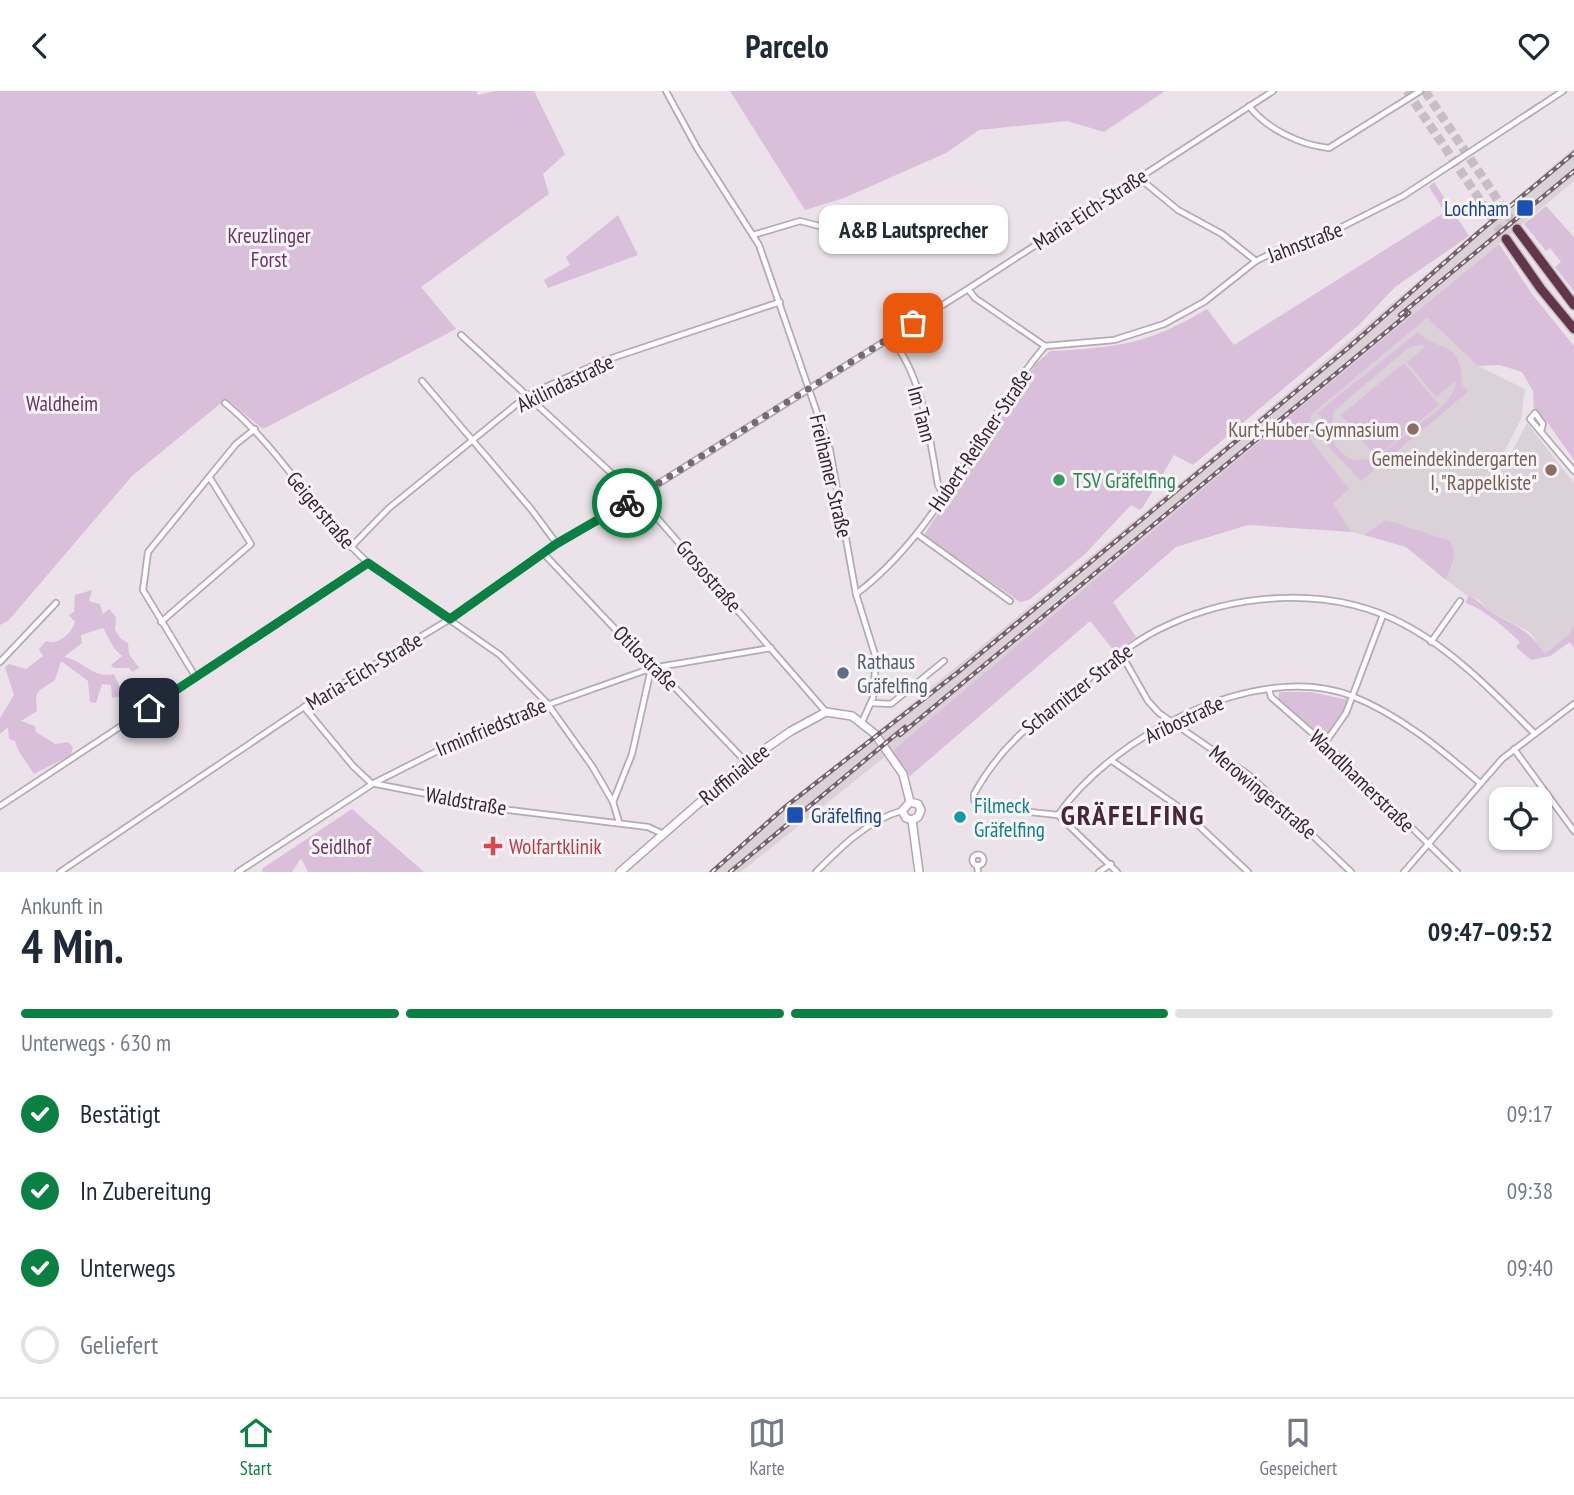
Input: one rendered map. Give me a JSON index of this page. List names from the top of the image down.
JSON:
{
  "streets": {
    "street": [
      "Maria-Eich-Straße",
      "Jahnstraße",
      "Akilindastraße",
      "Im Tann",
      "Hubert-Reißner-Straße",
      "Freihamer Straße",
      "Geigerstraße",
      "Grosostraße",
      "Otilostraße",
      "Scharnitzer Straße",
      "Aribostraße",
      "Irminfriedstraße",
      "Ruffiniallee",
      "Wandlhamerstraße",
      "Merowingerstraße",
      "Waldstraße"
    ]
  },
  "crossings": [
    ["Maria-Eich-Straße", "Im Tann"],
    ["Maria-Eich-Straße", "Freihamer Straße"],
    ["Maria-Eich-Straße", "Geigerstraße"],
    ["Maria-Eich-Straße", "Grosostraße"],
    ["Maria-Eich-Straße", "Otilostraße"],
    ["Jahnstraße", "Hubert-Reißner-Straße"],
    ["Akilindastraße", "Freihamer Straße"],
    ["Akilindastraße", "Geigerstraße"],
    ["Akilindastraße", "Grosostraße"],
    ["Im Tann", "Hubert-Reißner-Straße"],
    ["Hubert-Reißner-Straße", "Freihamer Straße"],
    ["Geigerstraße", "Irminfriedstraße"],
    ["Geigerstraße", "Waldstraße"],
    ["Grosostraße", "Irminfriedstraße"],
    ["Grosostraße", "Ruffiniallee"],
    ["Otilostraße", "Irminfriedstraße"],
    ["Otilostraße", "Ruffiniallee"],
    ["Scharnitzer Straße", "Aribostraße"],
    ["Scharnitzer Straße", "Merowingerstraße"],
    ["Aribostraße", "Wandlhamerstraße"],
    ["Aribostraße", "Merowingerstraße"],
    ["Irminfriedstraße", "Waldstraße"],
    ["Ruffiniallee", "Waldstraße"]
  ],
  "districts": ["GRÄFELFING"],
  "parks": ["Kreuzlinger Forst", "Waldheim", "Seidlhof"],
  "places": {
    "transit": ["Lochham", "Gräfelfing"],
    "other": [
      "A&B Lautsprecher",
      "Kurt-Huber-Gymnasium",
      "Gemeindekindergarten I, \"Rappelkiste\"",
      "TSV Gräfelfing",
      "Rathaus Gräfelfing",
      "Filmeck Gräfelfing"
    ],
    "health": ["Wolfartklinik"]
  },
  "page": {
    "header": "Parcelo",
    "bubble": "A&B Lautsprecher",
    "heading": ["4 Min.", "Ankunft in", "09:47–09:52"],
    "bar": "Unterwegs · 630 m",
    "list": [
      ["Bestätigt", "09:17"],
      ["In Zubereitung", "09:38"],
      ["Unterwegs", "09:40"],
      "Geliefert"
    ],
    "tabs": ["Start", "Karte", "Gespeichert"]
  }
}
